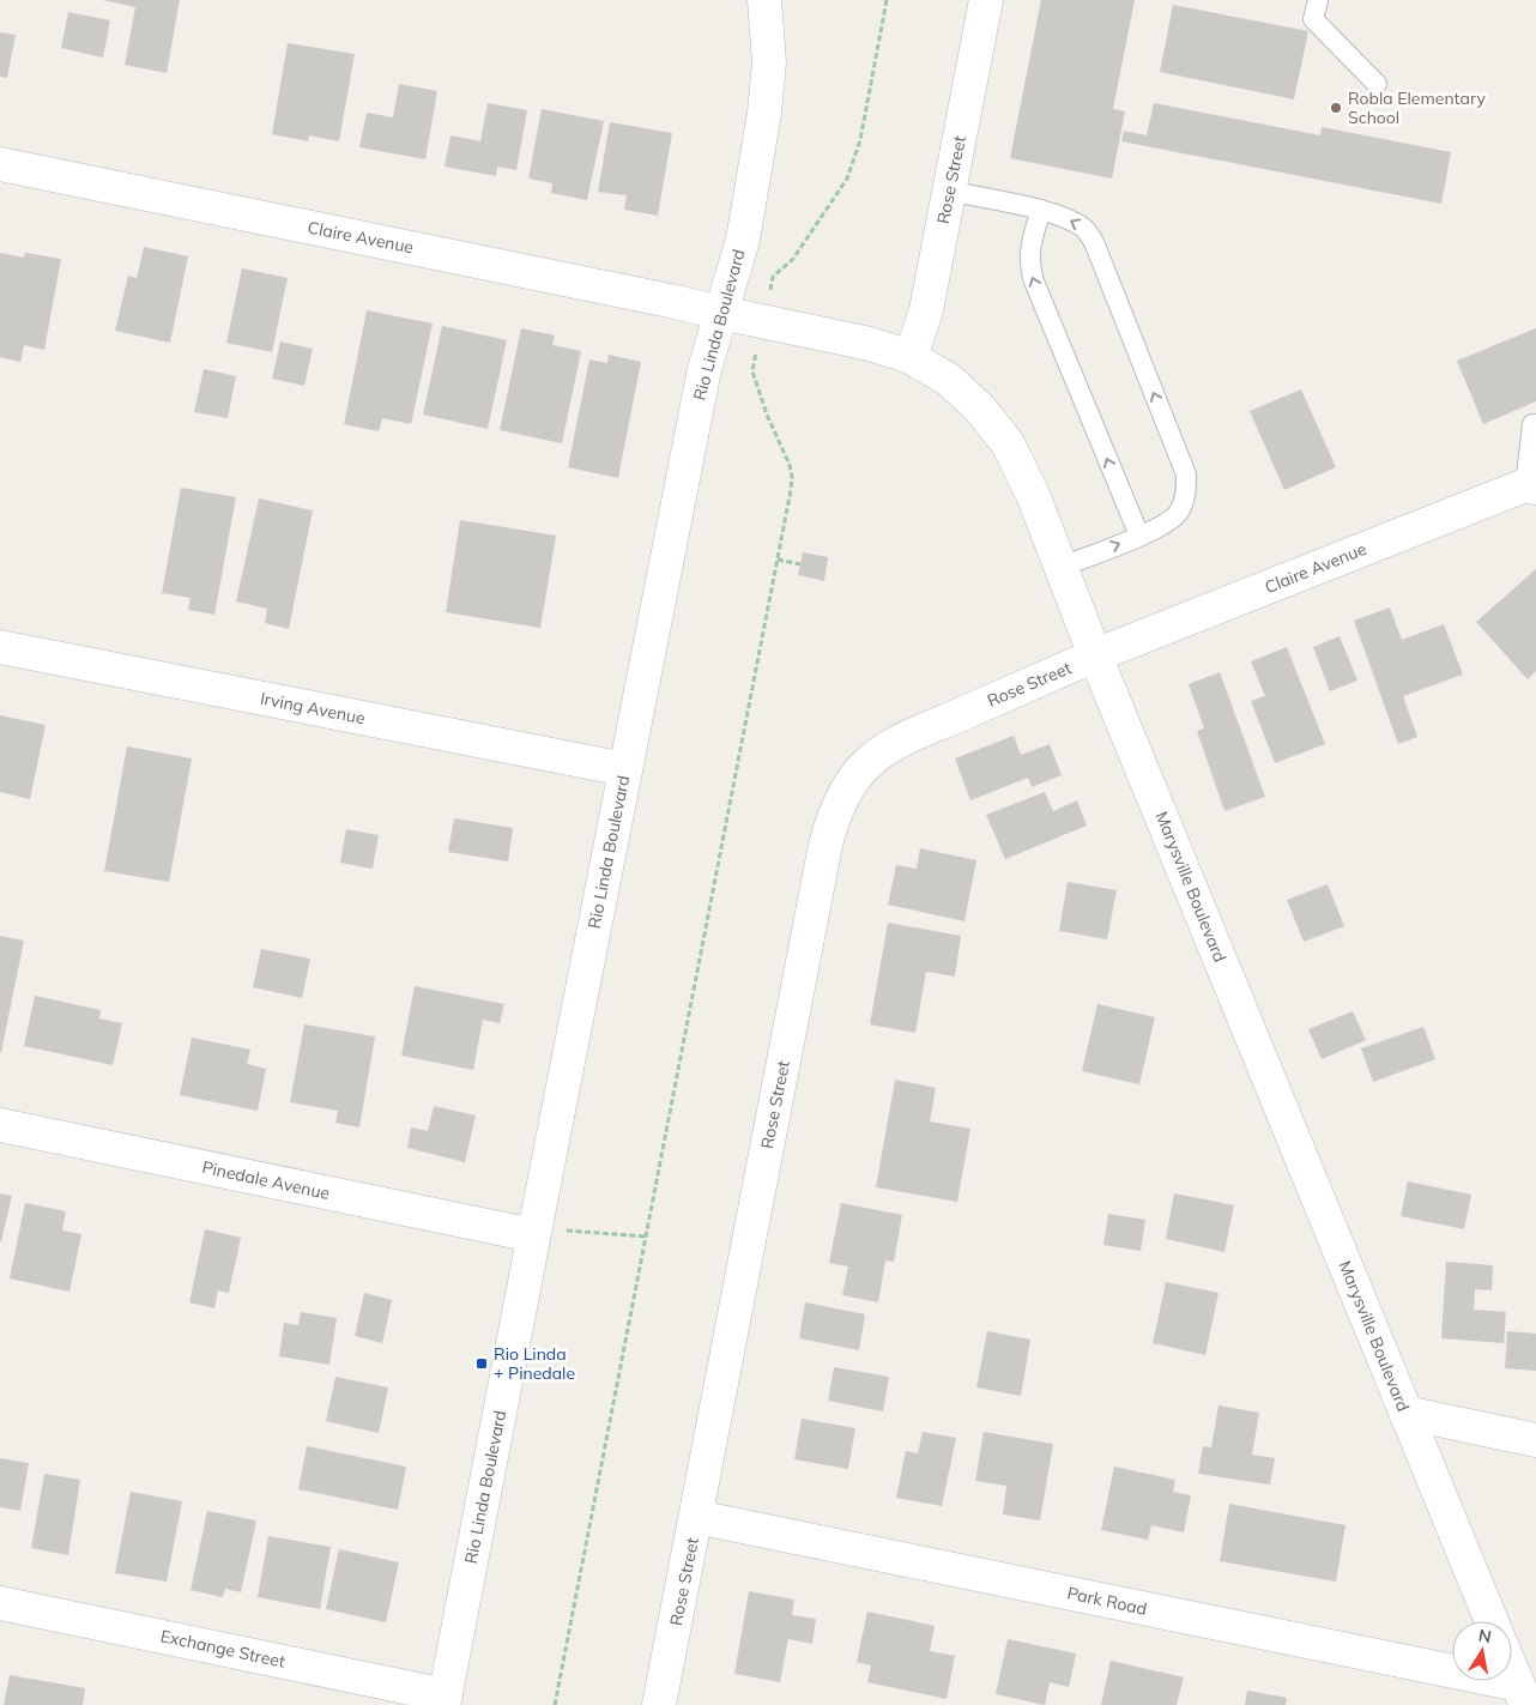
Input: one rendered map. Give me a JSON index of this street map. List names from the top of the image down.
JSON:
{
  "streets": {
    "street": [
      "Rose Street",
      "Claire Avenue",
      "Rio Linda Boulevard",
      "Irving Avenue",
      "Marysville Boulevard",
      "Pinedale Avenue",
      "Park Road",
      "Exchange Street"
    ]
  },
  "crossings": [
    ["Rose Street", "Claire Avenue"],
    ["Rose Street", "Marysville Boulevard"],
    ["Rose Street", "Park Road"],
    ["Claire Avenue", "Rio Linda Boulevard"],
    ["Claire Avenue", "Marysville Boulevard"],
    ["Rio Linda Boulevard", "Irving Avenue"],
    ["Rio Linda Boulevard", "Marysville Boulevard"],
    ["Rio Linda Boulevard", "Pinedale Avenue"],
    ["Rio Linda Boulevard", "Exchange Street"]
  ],
  "places": {
    "other": ["Robla Elementary School"],
    "transit": ["Rio Linda + Pinedale"]
  },
  "north": "top"
}
